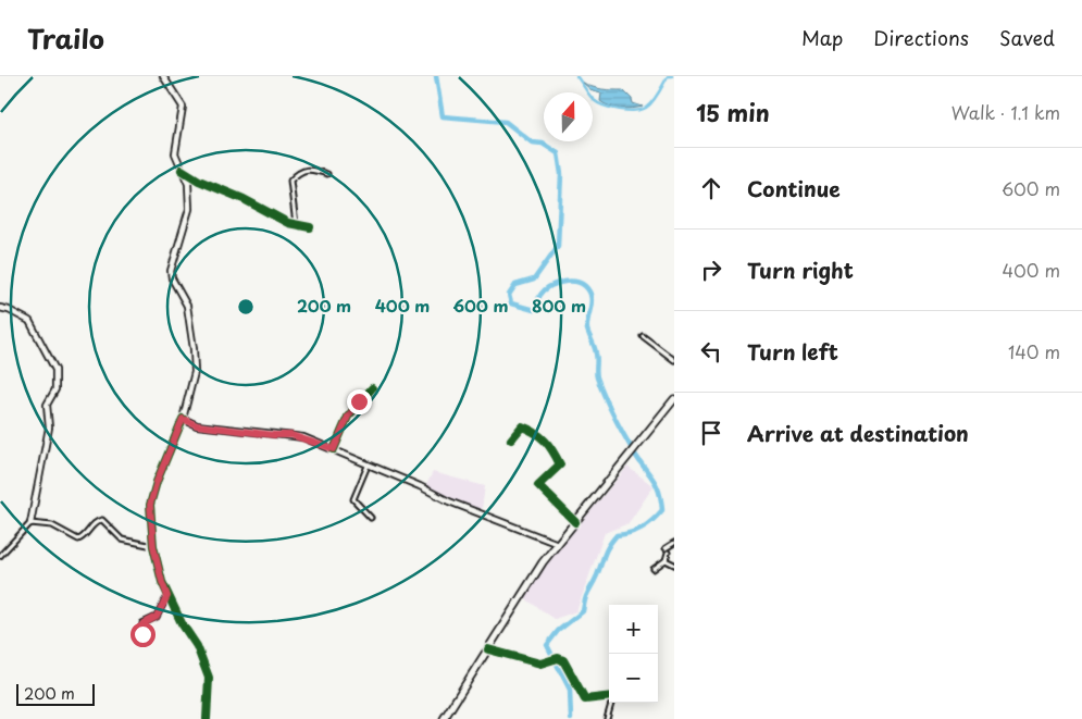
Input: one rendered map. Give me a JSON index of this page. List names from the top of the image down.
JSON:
{
  "scale_bar": "200 m",
  "north": "top",
  "page": {
    "header": "Trailo",
    "nav": ["Map", "Directions", "Saved"],
    "heading": ["15 min", "Walk · 1.1 km"],
    "list": [
      ["Continue", "600 m"],
      ["Turn right", "400 m"],
      ["Turn left", "140 m"],
      "Arrive at destination"
    ],
    "map_buttons": ["+", "−"],
    "scale": "200 m"
  },
  "rings": [
    "200 m",
    "400 m",
    "600 m",
    "800 m"
  ]
}
